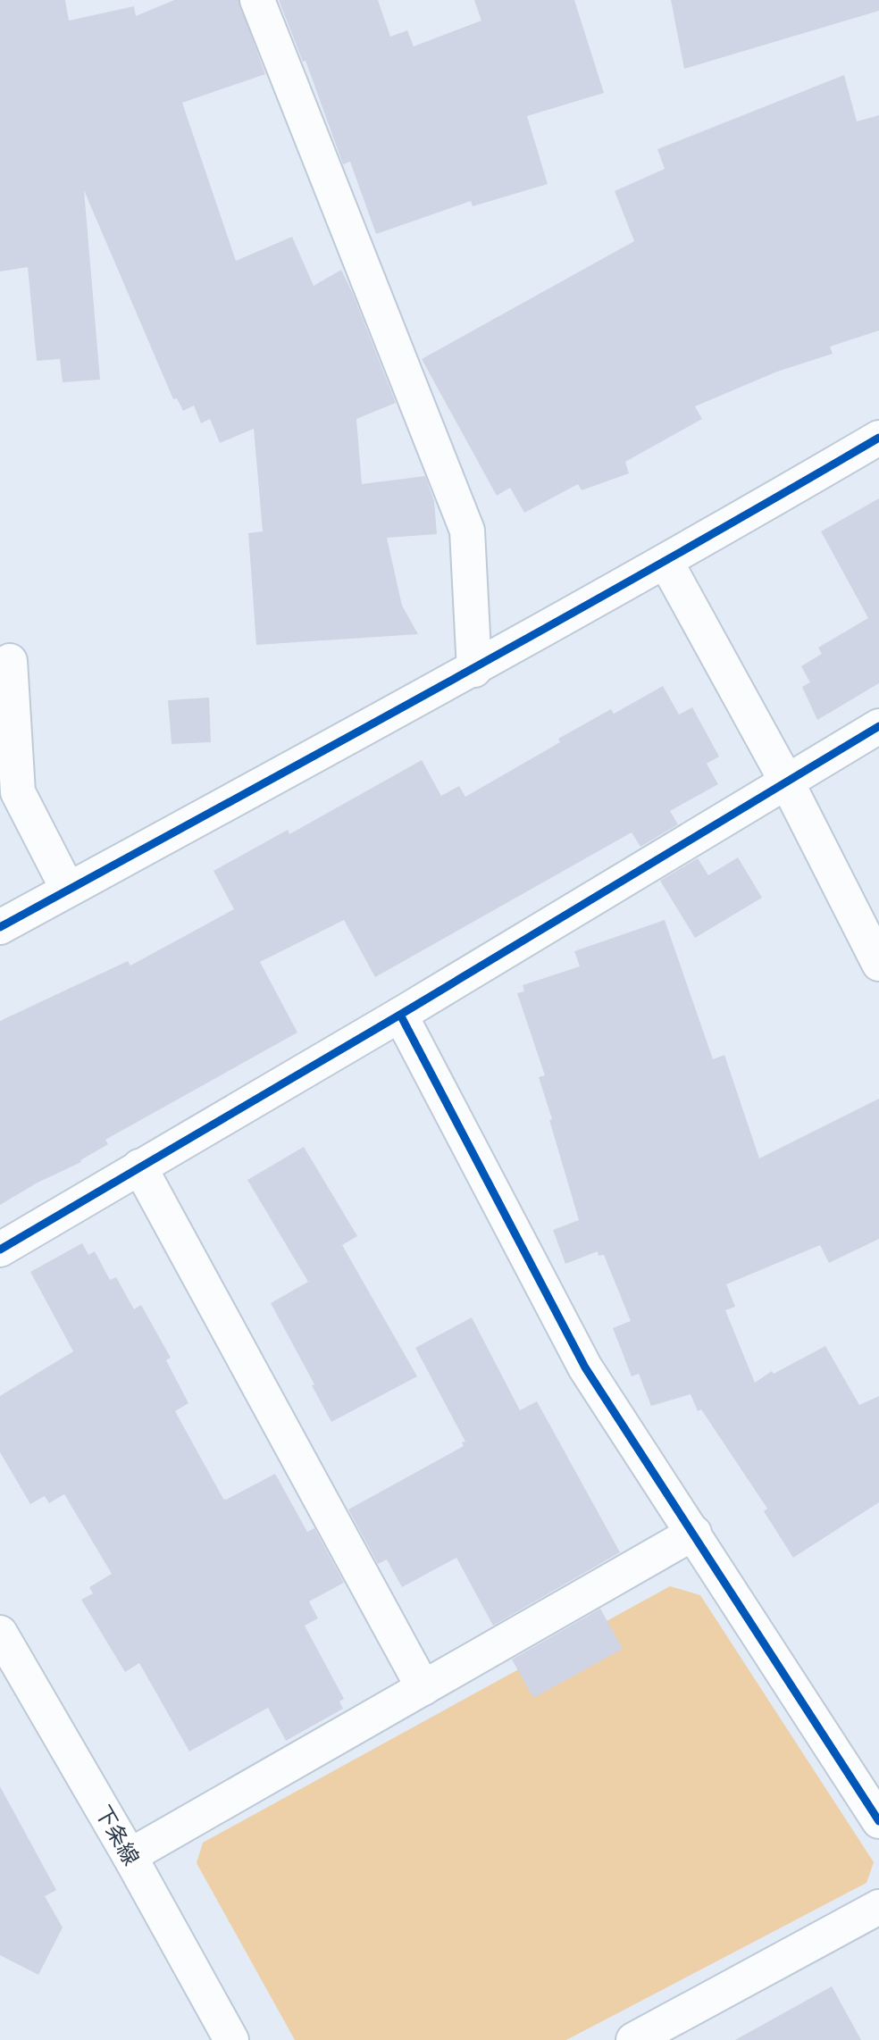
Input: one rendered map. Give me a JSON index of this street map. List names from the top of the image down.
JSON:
{
  "streets": {
    "street": ["下条線"]
  }
}
